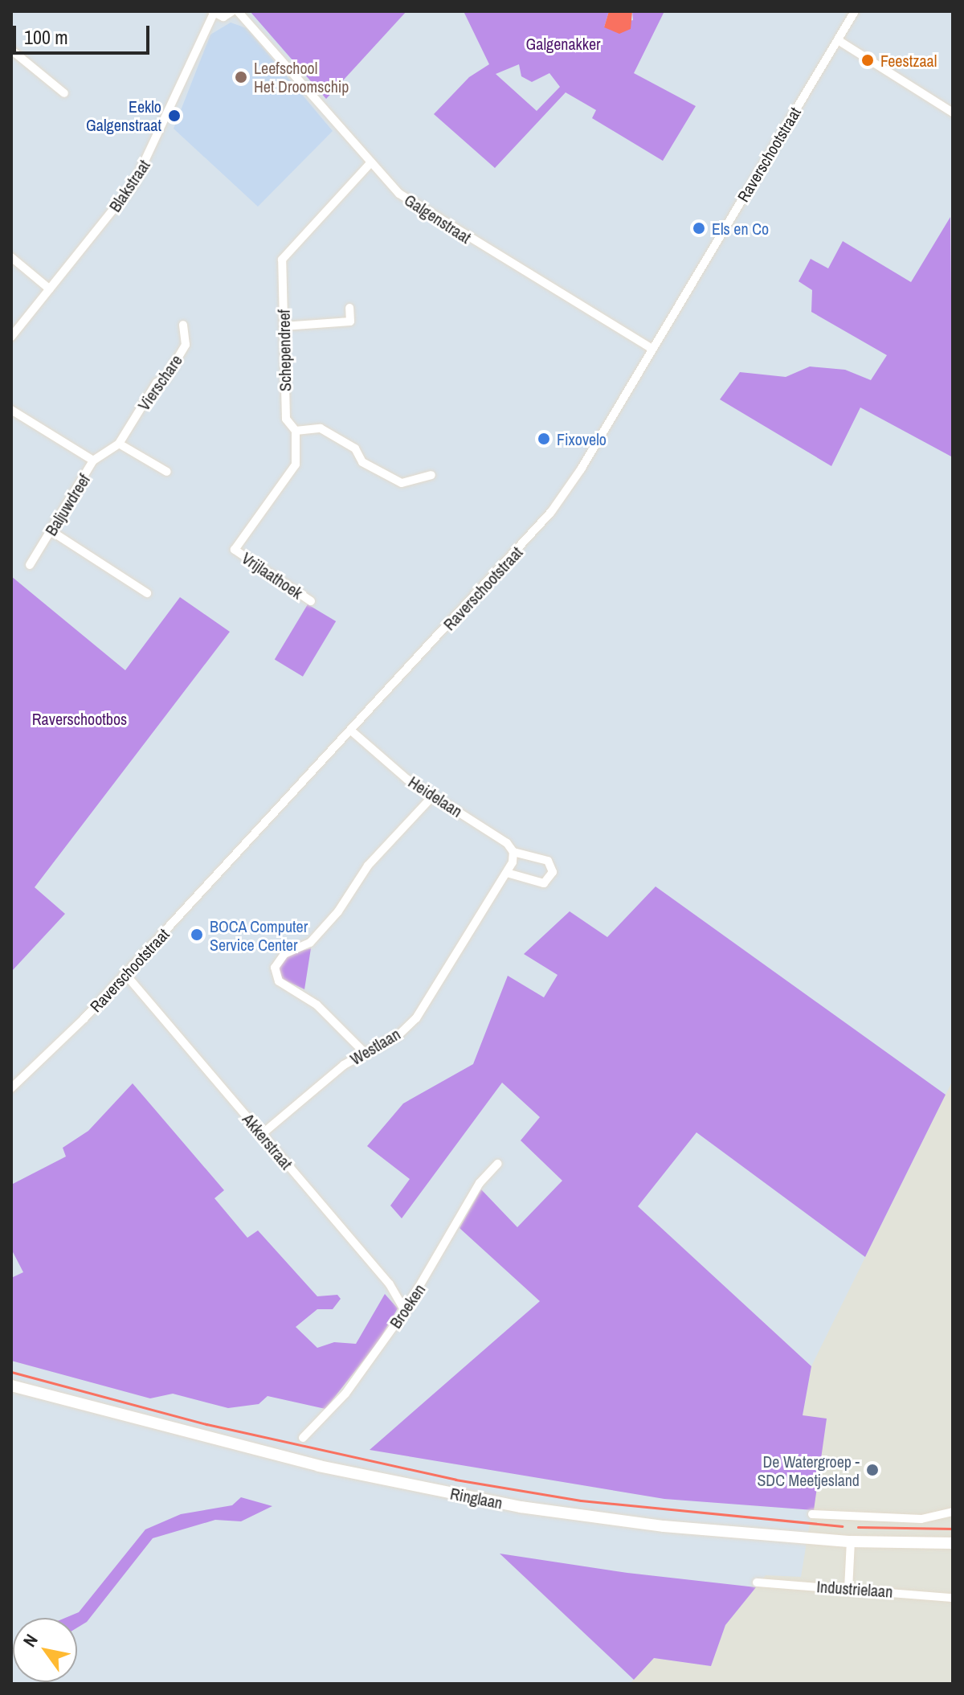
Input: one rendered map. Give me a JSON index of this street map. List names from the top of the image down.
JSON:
{
  "streets": {
    "main road": ["Ringlaan"],
    "street": [
      "Raverschootstraat",
      "Blakstraat",
      "Galgenstraat",
      "Schependreef",
      "Vierschare",
      "Baljuwdreef",
      "Vrijlaathoek",
      "Heidelaan",
      "Westlaan",
      "Akkerstraat",
      "Broeken",
      "Industrielaan"
    ]
  },
  "crossings": [
    ["Raverschootstraat", "Galgenstraat"],
    ["Raverschootstraat", "Heidelaan"],
    ["Raverschootstraat", "Akkerstraat"],
    ["Galgenstraat", "Schependreef"],
    ["Schependreef", "Vrijlaathoek"],
    ["Vierschare", "Baljuwdreef"],
    ["Heidelaan", "Westlaan"],
    ["Westlaan", "Akkerstraat"],
    ["Akkerstraat", "Broeken"]
  ],
  "parks": ["Galgenakker", "Raverschootbos"],
  "places": [
    "Feestzaal",
    "Leefschool Het Droomschip",
    "Eeklo Galgenstraat",
    "Els en Co",
    "Fixovelo",
    "BOCA Computer Service Center",
    "De Watergroep - SDC Meetjesland"
  ],
  "scale_bar": "100 m",
  "north": "top left"
}
